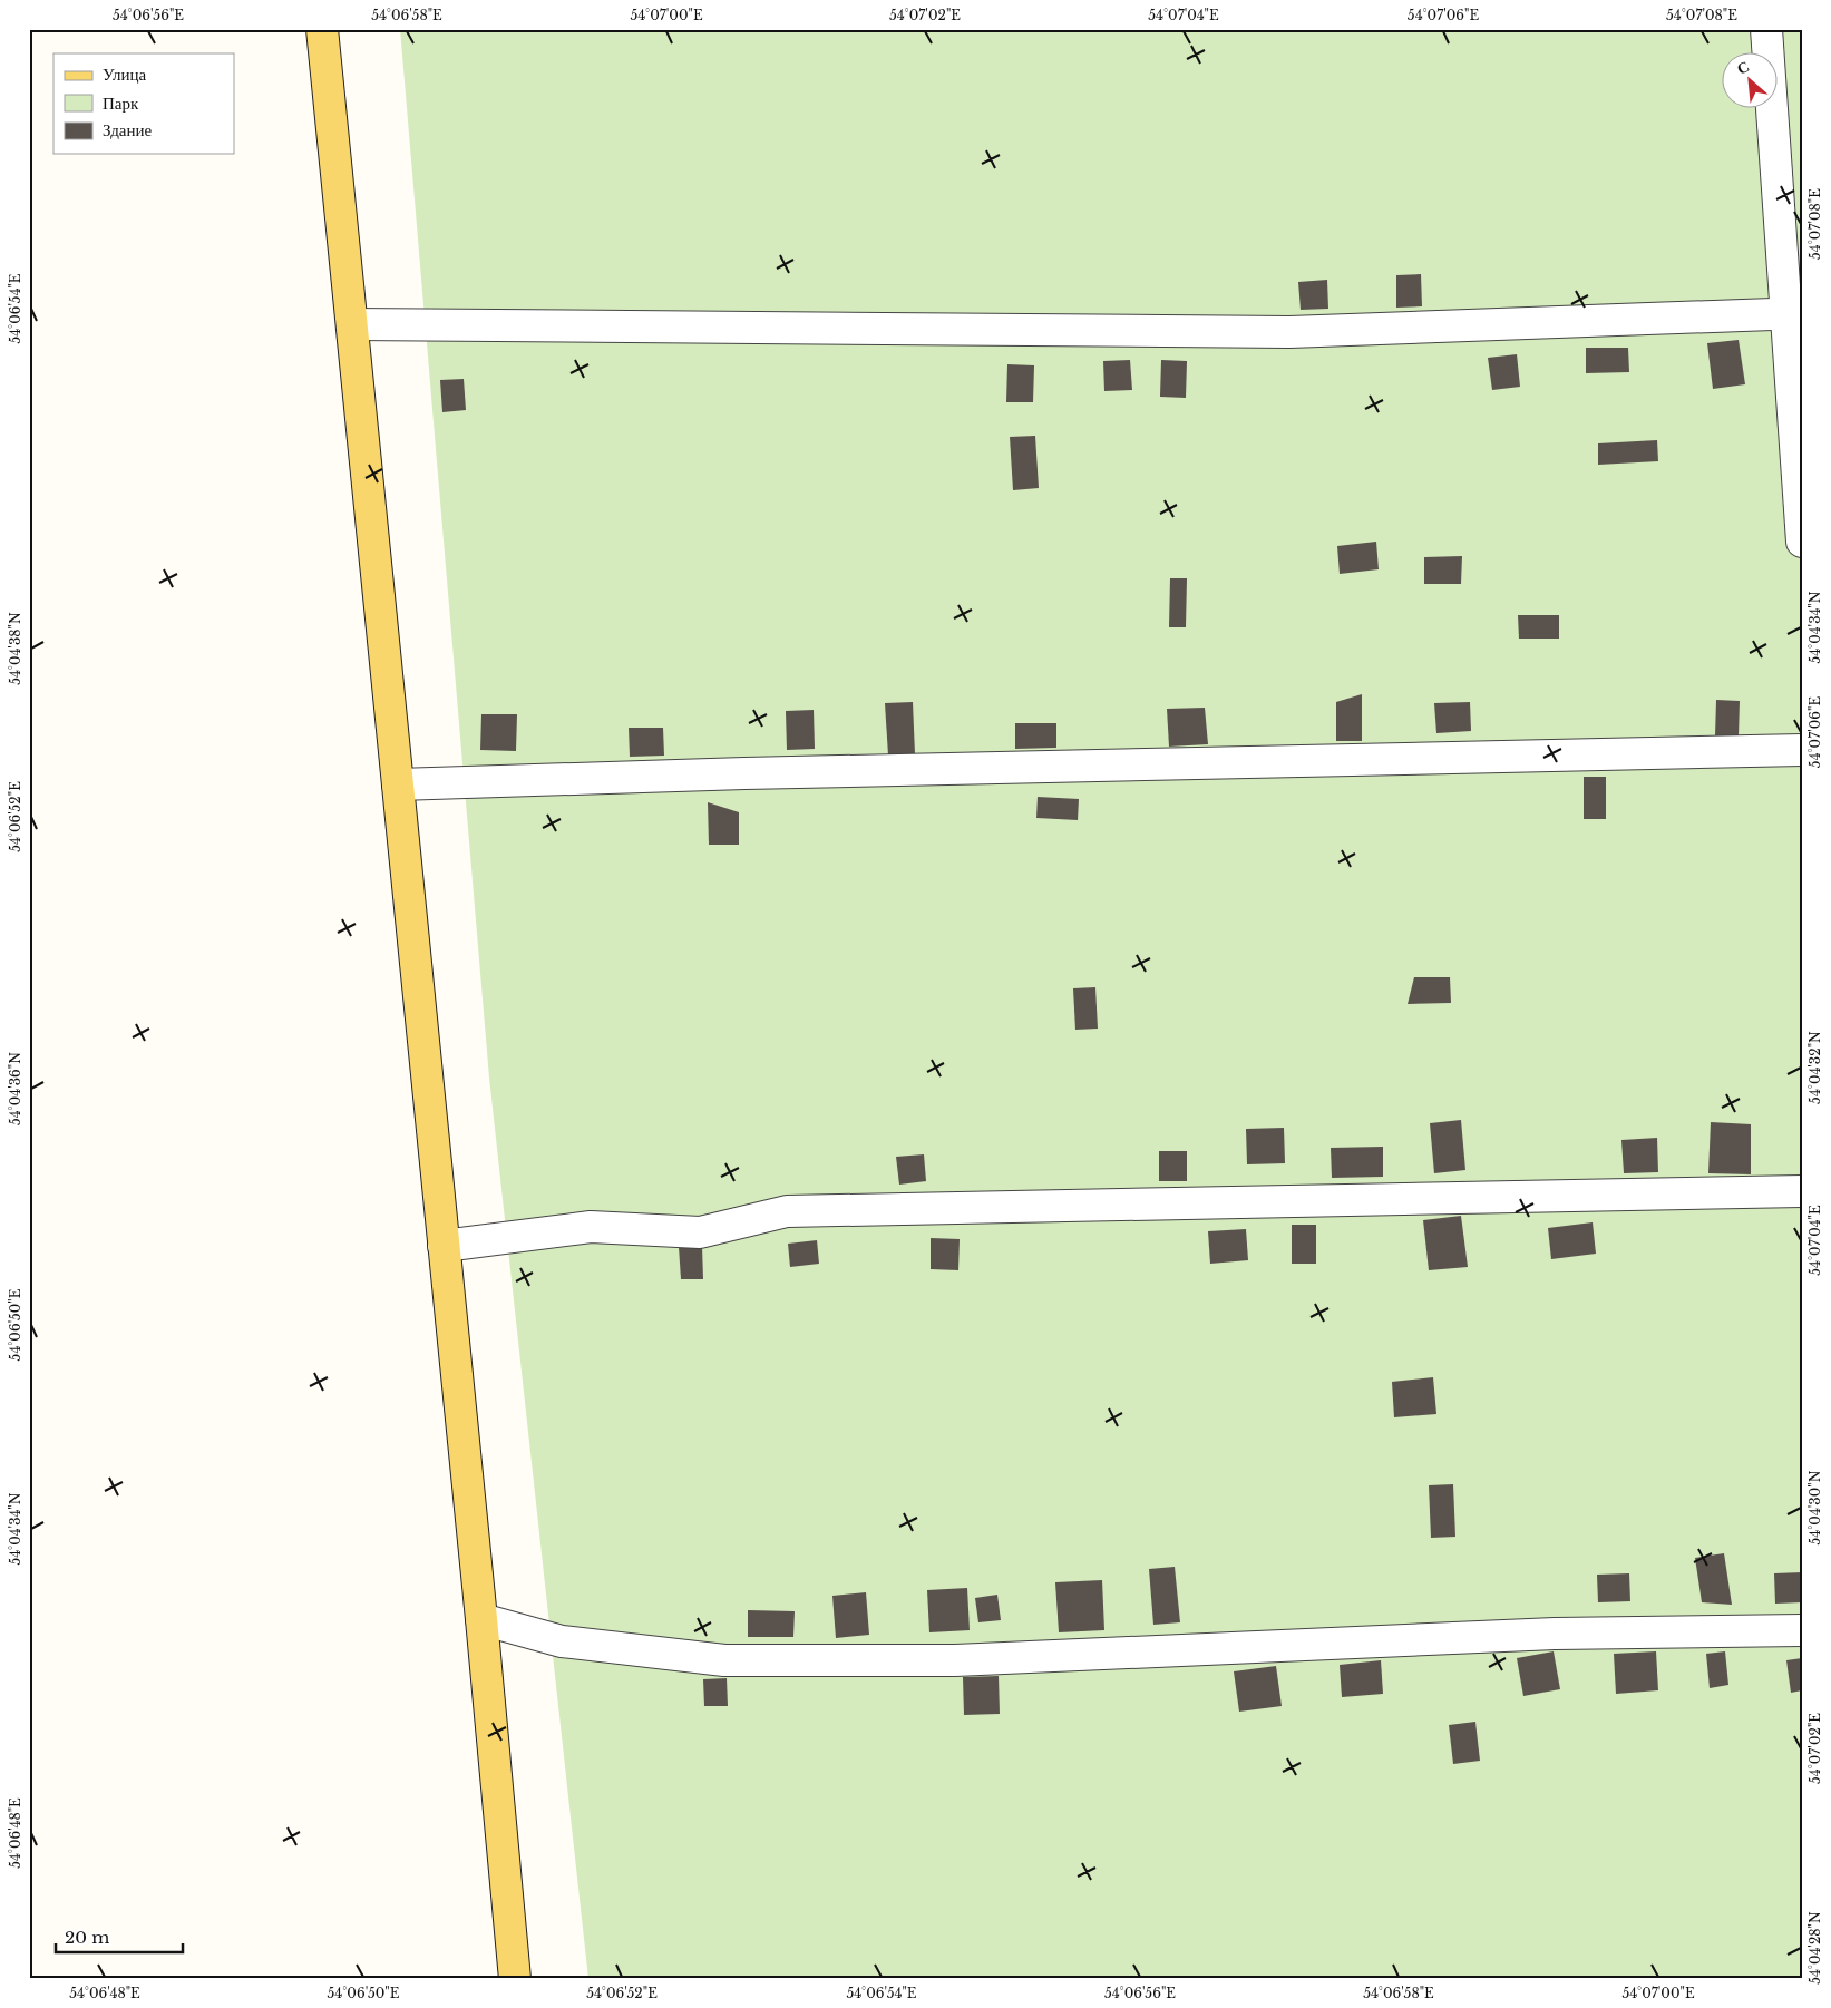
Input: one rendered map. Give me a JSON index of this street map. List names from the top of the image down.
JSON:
{
  "legend": ["Улица", "Парк", "Здание"],
  "scale_bar": "20 m",
  "north": "top left",
  "coordinates": [
    "54°06'56\"E",
    "54°06'58\"E",
    "54°07'00\"E",
    "54°07'02\"E",
    "54°07'04\"E",
    "54°07'06\"E",
    "54°07'08\"E",
    "54°06'54\"E",
    "54°04'34\"N",
    "54°04'38\"N",
    "54°06'52\"E",
    "54°04'32\"N",
    "54°04'36\"N",
    "54°06'50\"E",
    "54°04'30\"N",
    "54°06'48\"E",
    "54°04'28\"N"
  ]
}
